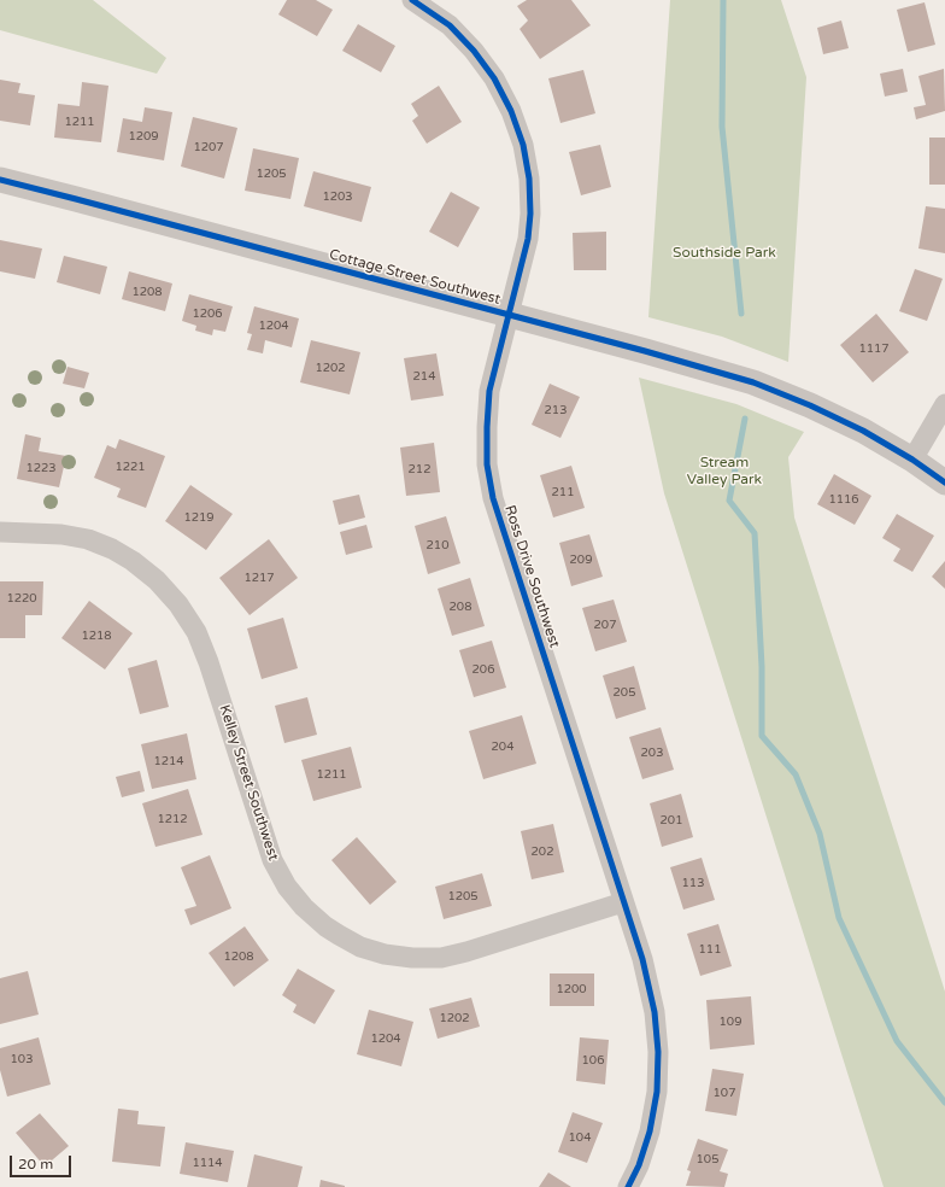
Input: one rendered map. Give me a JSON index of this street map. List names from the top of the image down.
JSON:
{
  "streets": {
    "street": ["Cottage Street Southwest", "Ross Drive Southwest", "Kelley Street Southwest"]
  },
  "crossings": [
    ["Cottage Street Southwest", "Ross Drive Southwest"],
    ["Ross Drive Southwest", "Kelley Street Southwest"]
  ],
  "parks": ["Southside Park", "Stream Valley Park"],
  "house_numbers": [
    "1211",
    "1209",
    "1207",
    "1205",
    "1203",
    "1208",
    "1206",
    "1204",
    "1117",
    "1202",
    "214",
    "213",
    "1221",
    "1223",
    "212",
    "211",
    "1116",
    "1219",
    "210",
    "209",
    "1217",
    "1220",
    "208",
    "207",
    "1218",
    "206",
    "205",
    "204",
    "203",
    "1214",
    "1211",
    "1212",
    "201",
    "202",
    "113",
    "1205",
    "111",
    "1208",
    "1200",
    "1202",
    "109",
    "1204",
    "103",
    "106",
    "107",
    "104",
    "105",
    "1114"
  ],
  "scale_bar": "20 m"
}
